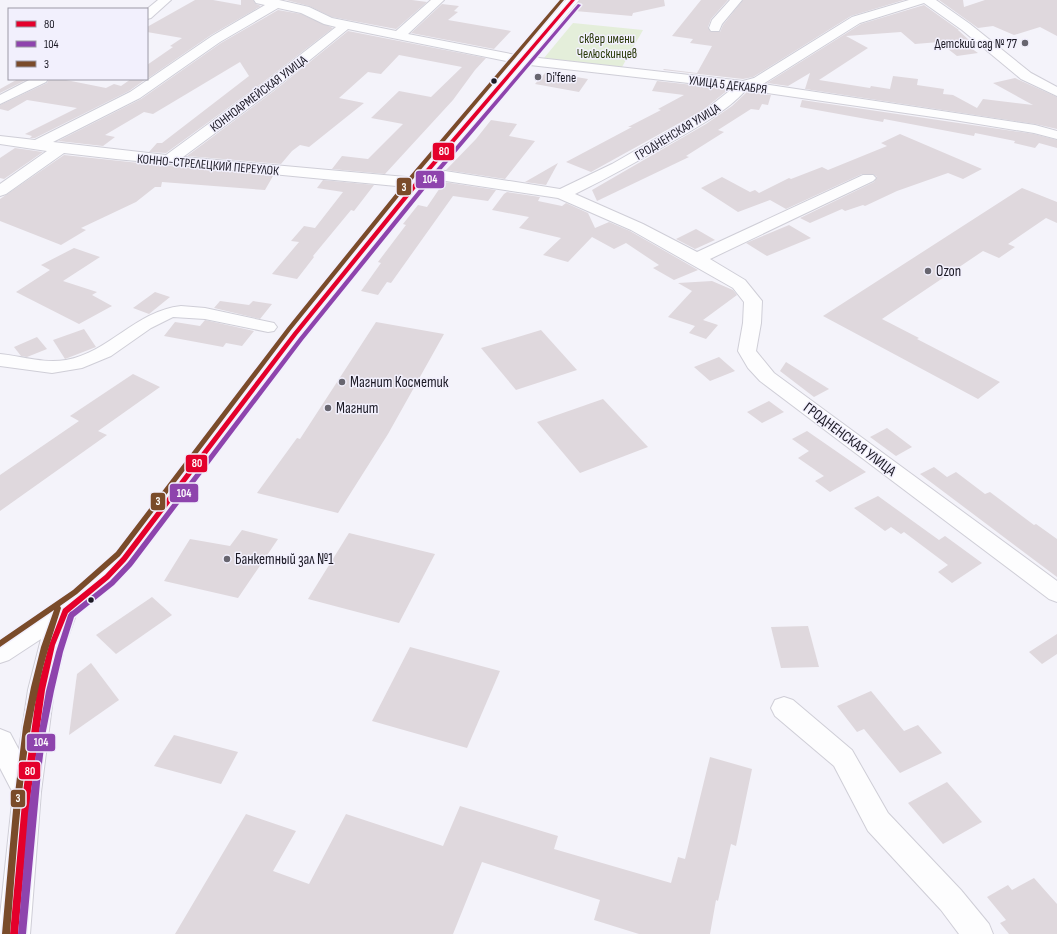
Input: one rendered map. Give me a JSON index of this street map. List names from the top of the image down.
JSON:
{
  "streets": {
    "street": [
      "УЛИЦА 5 ДЕКАБРЯ",
      "КОННОАРМЕЙСКАЯ УЛИЦА",
      "ГРОДНЕНСКАЯ УЛИЦА",
      "КОННО-СТРЕЛЕЦКИЙ ПЕРЕУЛОК"
    ]
  },
  "crossings": [
    ["УЛИЦА 5 ДЕКАБРЯ", "КОННОАРМЕЙСКАЯ УЛИЦА"],
    ["УЛИЦА 5 ДЕКАБРЯ", "ГРОДНЕНСКАЯ УЛИЦА"],
    ["КОННОАРМЕЙСКАЯ УЛИЦА", "КОННО-СТРЕЛЕЦКИЙ ПЕРЕУЛОК"],
    ["ГРОДНЕНСКАЯ УЛИЦА", "КОННО-СТРЕЛЕЦКИЙ ПЕРЕУЛОК"]
  ],
  "parks": ["сквер имени Челюскинцев"],
  "places": [
    "Детский сад № 77",
    "Di'fene",
    "Ozon",
    "Магнит Косметик",
    "Магнит",
    "Банкетный зал №1"
  ],
  "lines": ["transit line 80", "transit line 3", "transit line 104"],
  "legend": ["80", "104", "3"]
}
